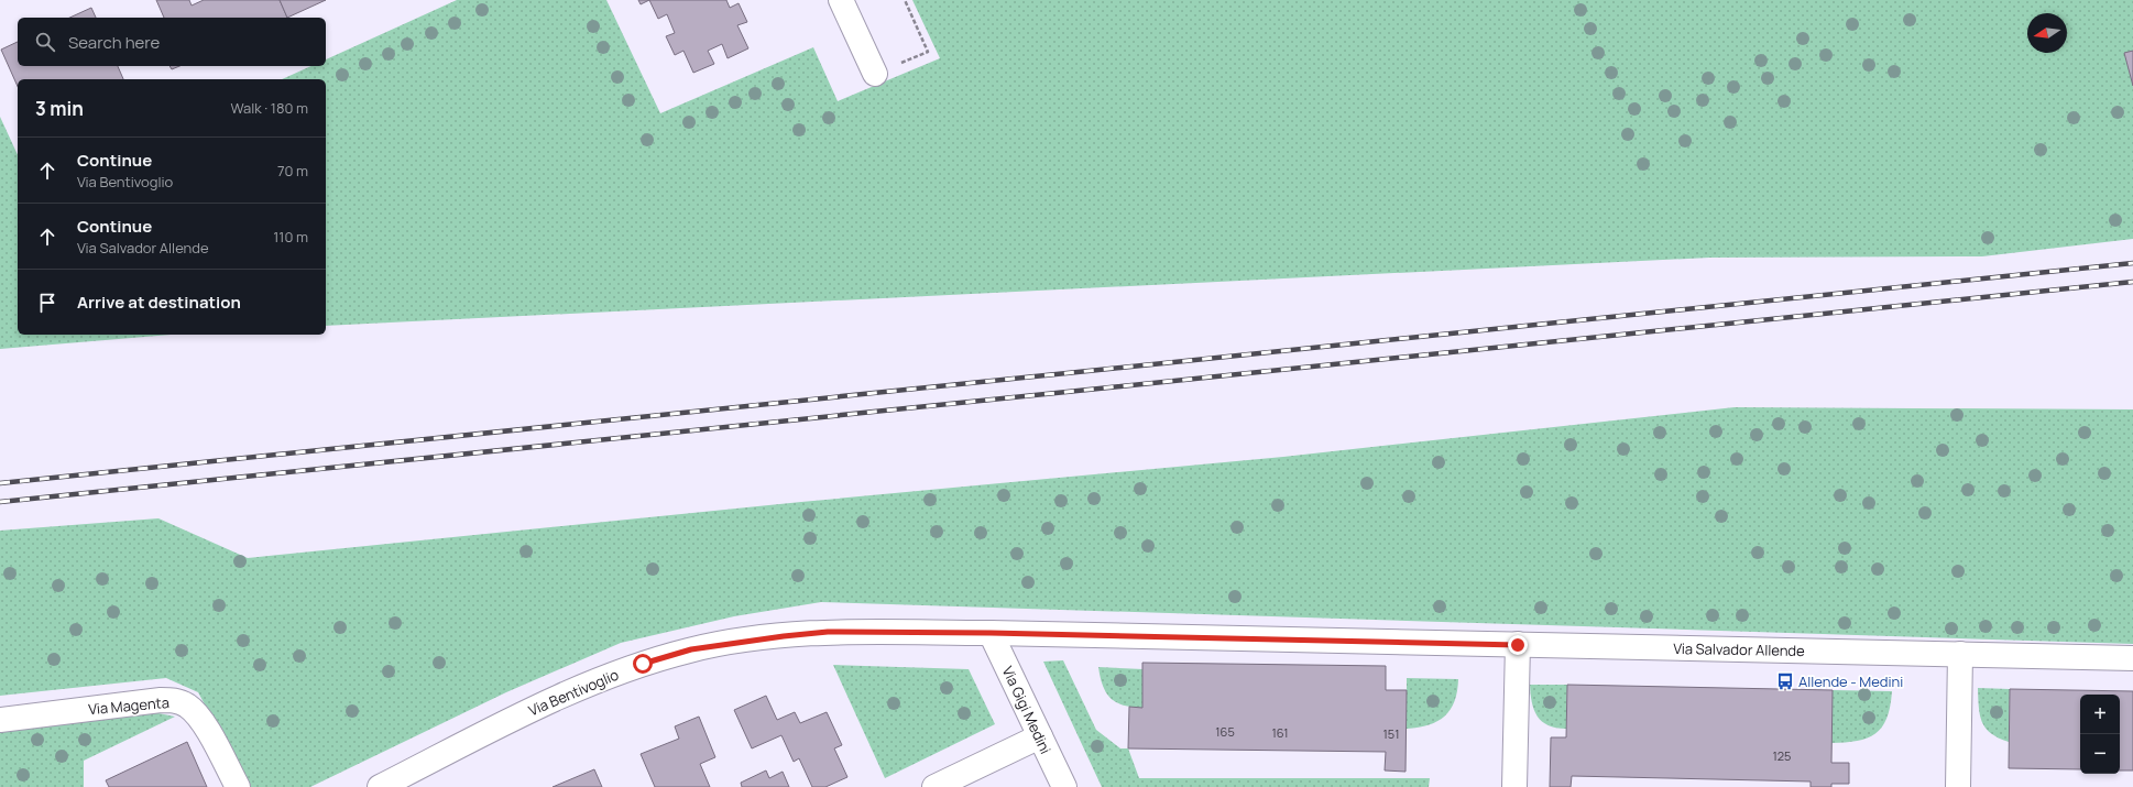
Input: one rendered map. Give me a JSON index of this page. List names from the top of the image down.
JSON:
{
  "streets": {
    "street": [
      "Via Salvador Allende",
      "Via Bentivoglio",
      "Via Magenta",
      "Via Gigi Medini"
    ]
  },
  "crossings": [
    ["Via Salvador Allende", "Via Bentivoglio"],
    ["Via Salvador Allende", "Via Gigi Medini"],
    ["Via Bentivoglio", "Via Gigi Medini"]
  ],
  "places": {
    "bus stop": ["Allende - Medini"]
  },
  "house_numbers": [
    "165",
    "161",
    "151",
    "125"
  ],
  "north": "left",
  "page": {
    "search": "Search here",
    "heading": ["3 min", "Walk · 180 m"],
    "list": [
      ["Continue", "Via Bentivoglio", "70 m"],
      ["Continue", "Via Salvador Allende", "110 m"],
      "Arrive at destination"
    ],
    "map_buttons": ["+", "−"]
  }
}
